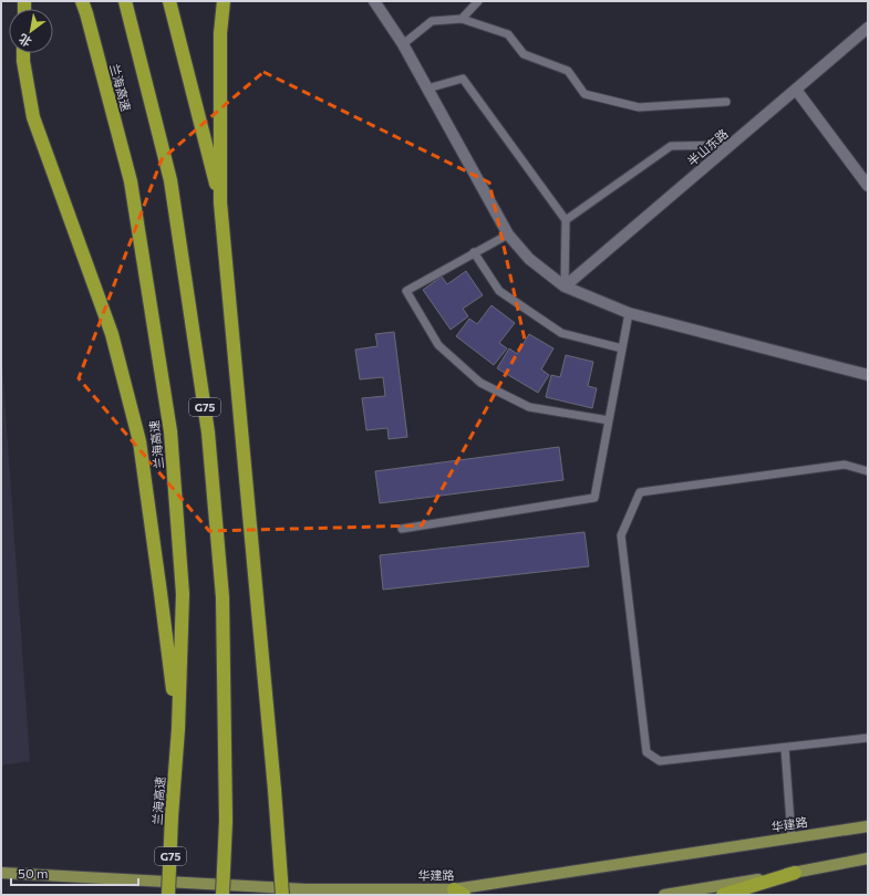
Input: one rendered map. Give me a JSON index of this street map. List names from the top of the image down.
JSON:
{
  "streets": {
    "highway": ["兰海高速", "G75"],
    "main road": ["华建路"],
    "street": ["半山东路"]
  },
  "scale_bar": "50 m",
  "north": "bottom left"
}
